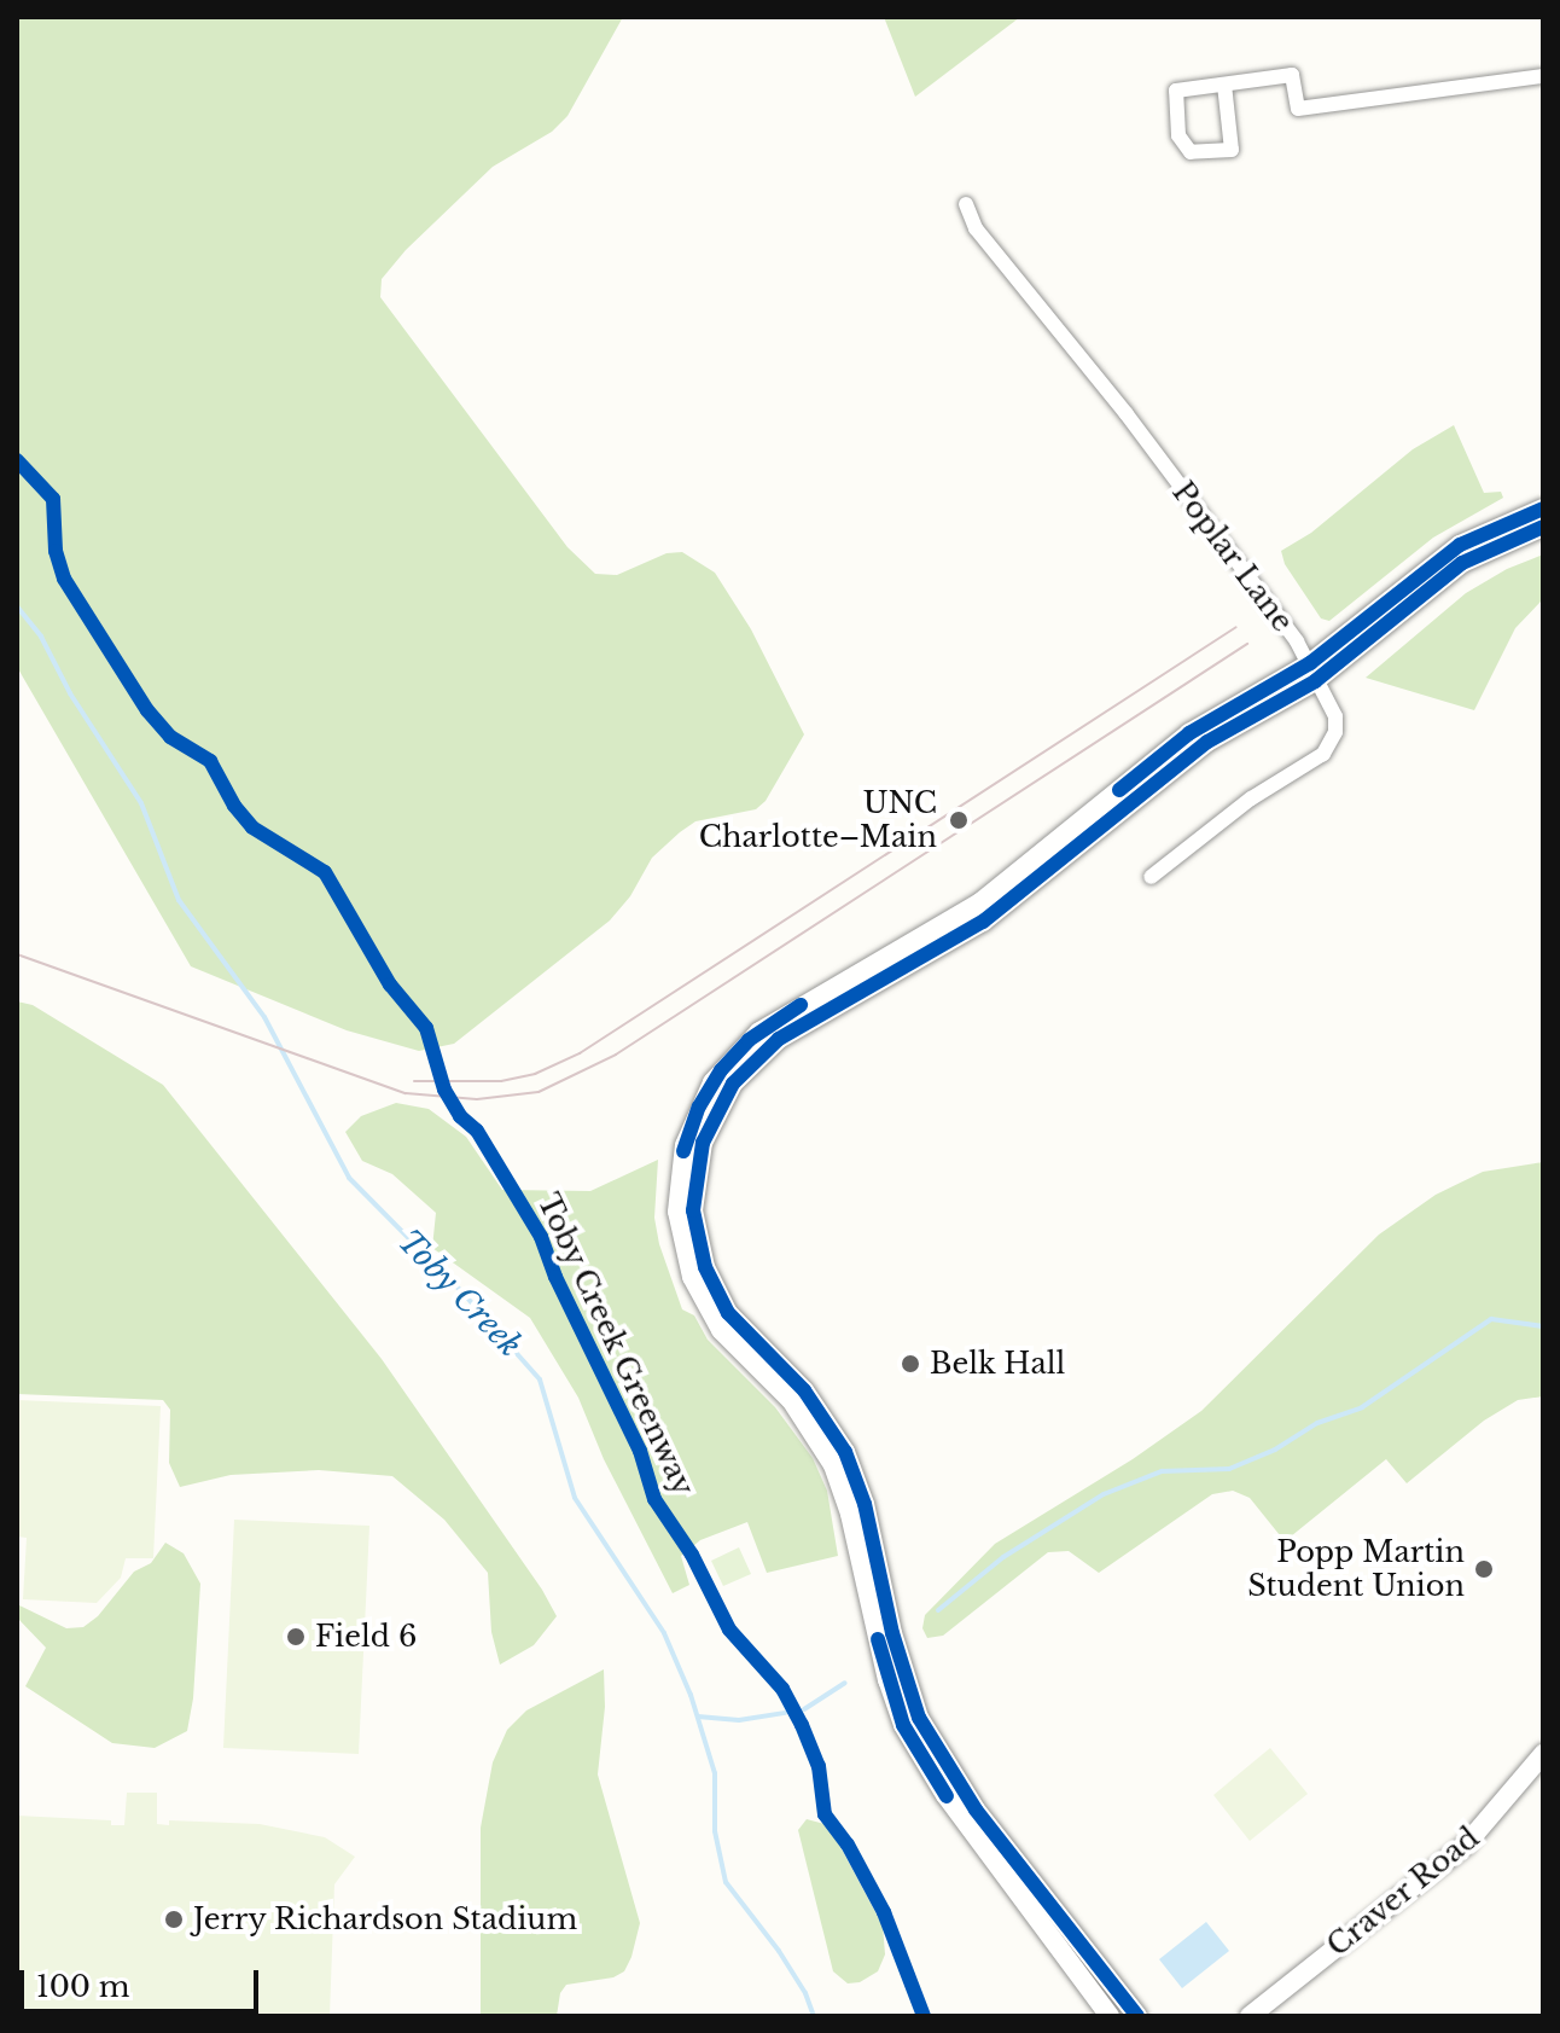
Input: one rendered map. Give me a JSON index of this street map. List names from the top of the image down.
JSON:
{
  "streets": {
    "street": ["Poplar Lane", "Craver Road"],
    "cycle path": ["Toby Creek Greenway"]
  },
  "water": ["Toby Creek"],
  "places": [
    "UNC Charlotte–Main",
    "Belk Hall",
    "Popp Martin Student Union",
    "Field 6",
    "Jerry Richardson Stadium"
  ],
  "scale_bar": "100 m"
}
